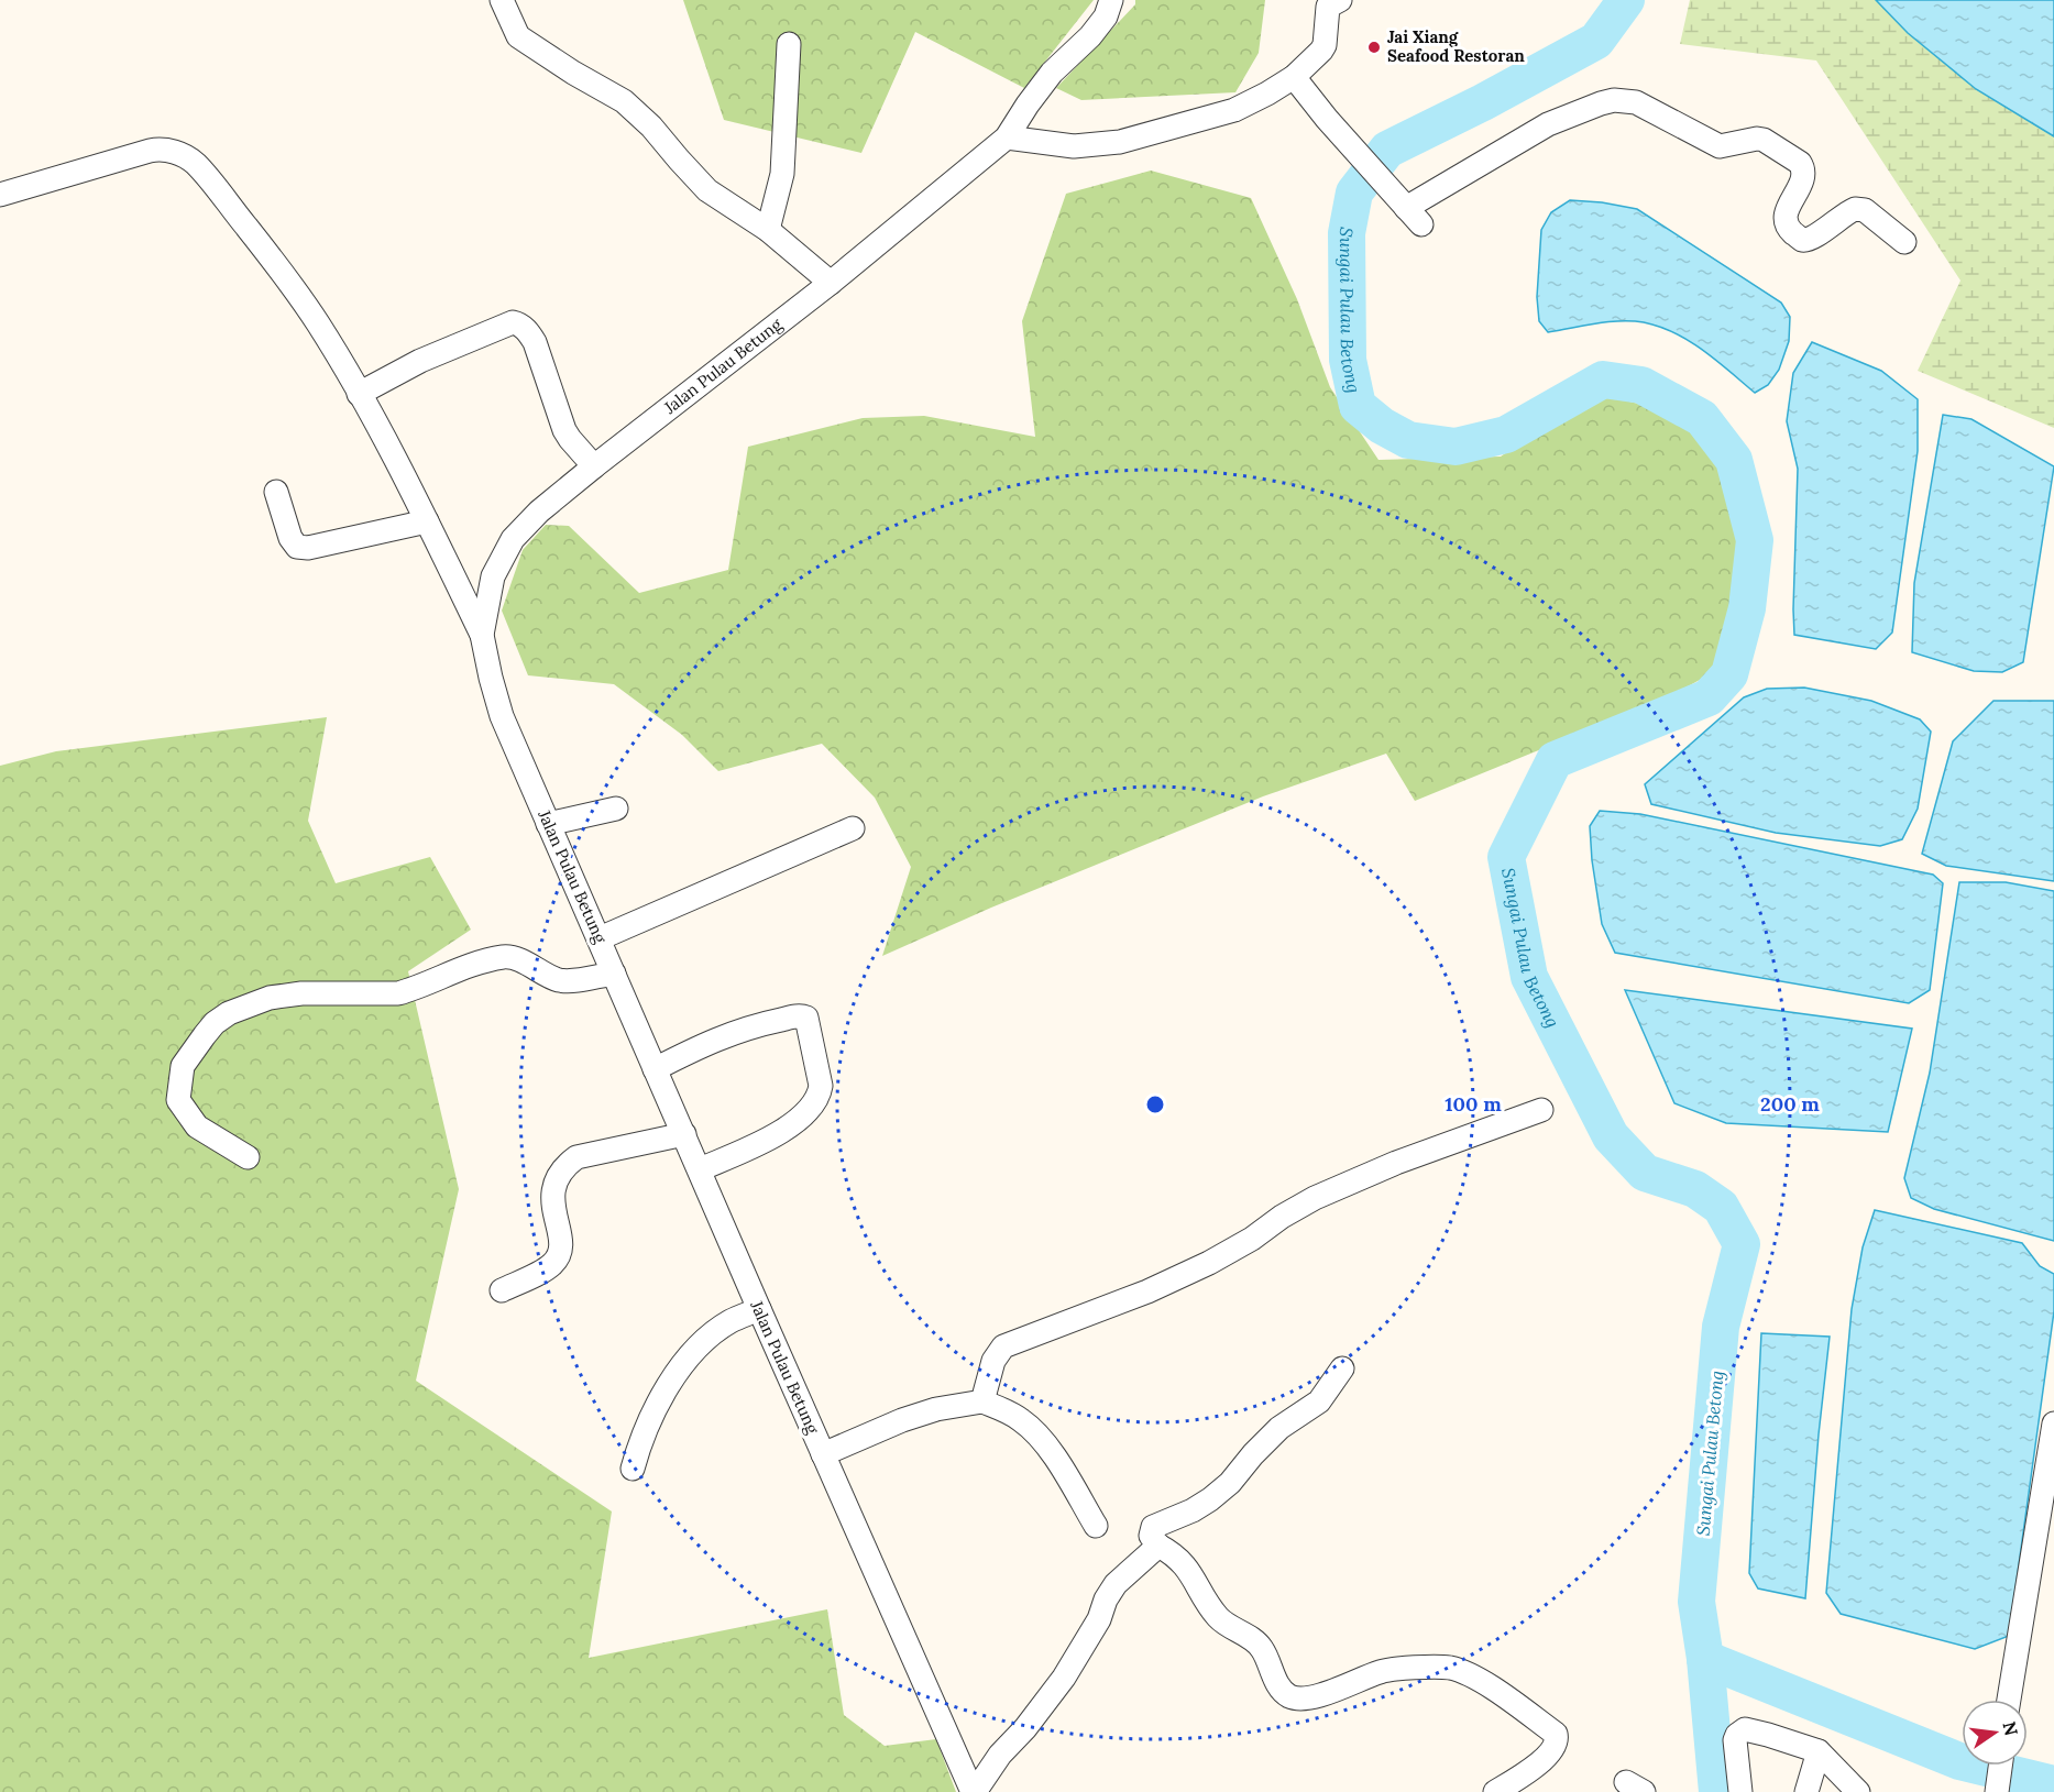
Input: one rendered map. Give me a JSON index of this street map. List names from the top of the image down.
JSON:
{
  "streets": {
    "street": ["Jalan Pulau Betung"]
  },
  "water": ["Sungai Pulau Betong"],
  "places": ["Jai Xiang Seafood Restoran"],
  "north": "right",
  "rings": ["100 m", "200 m"]
}
